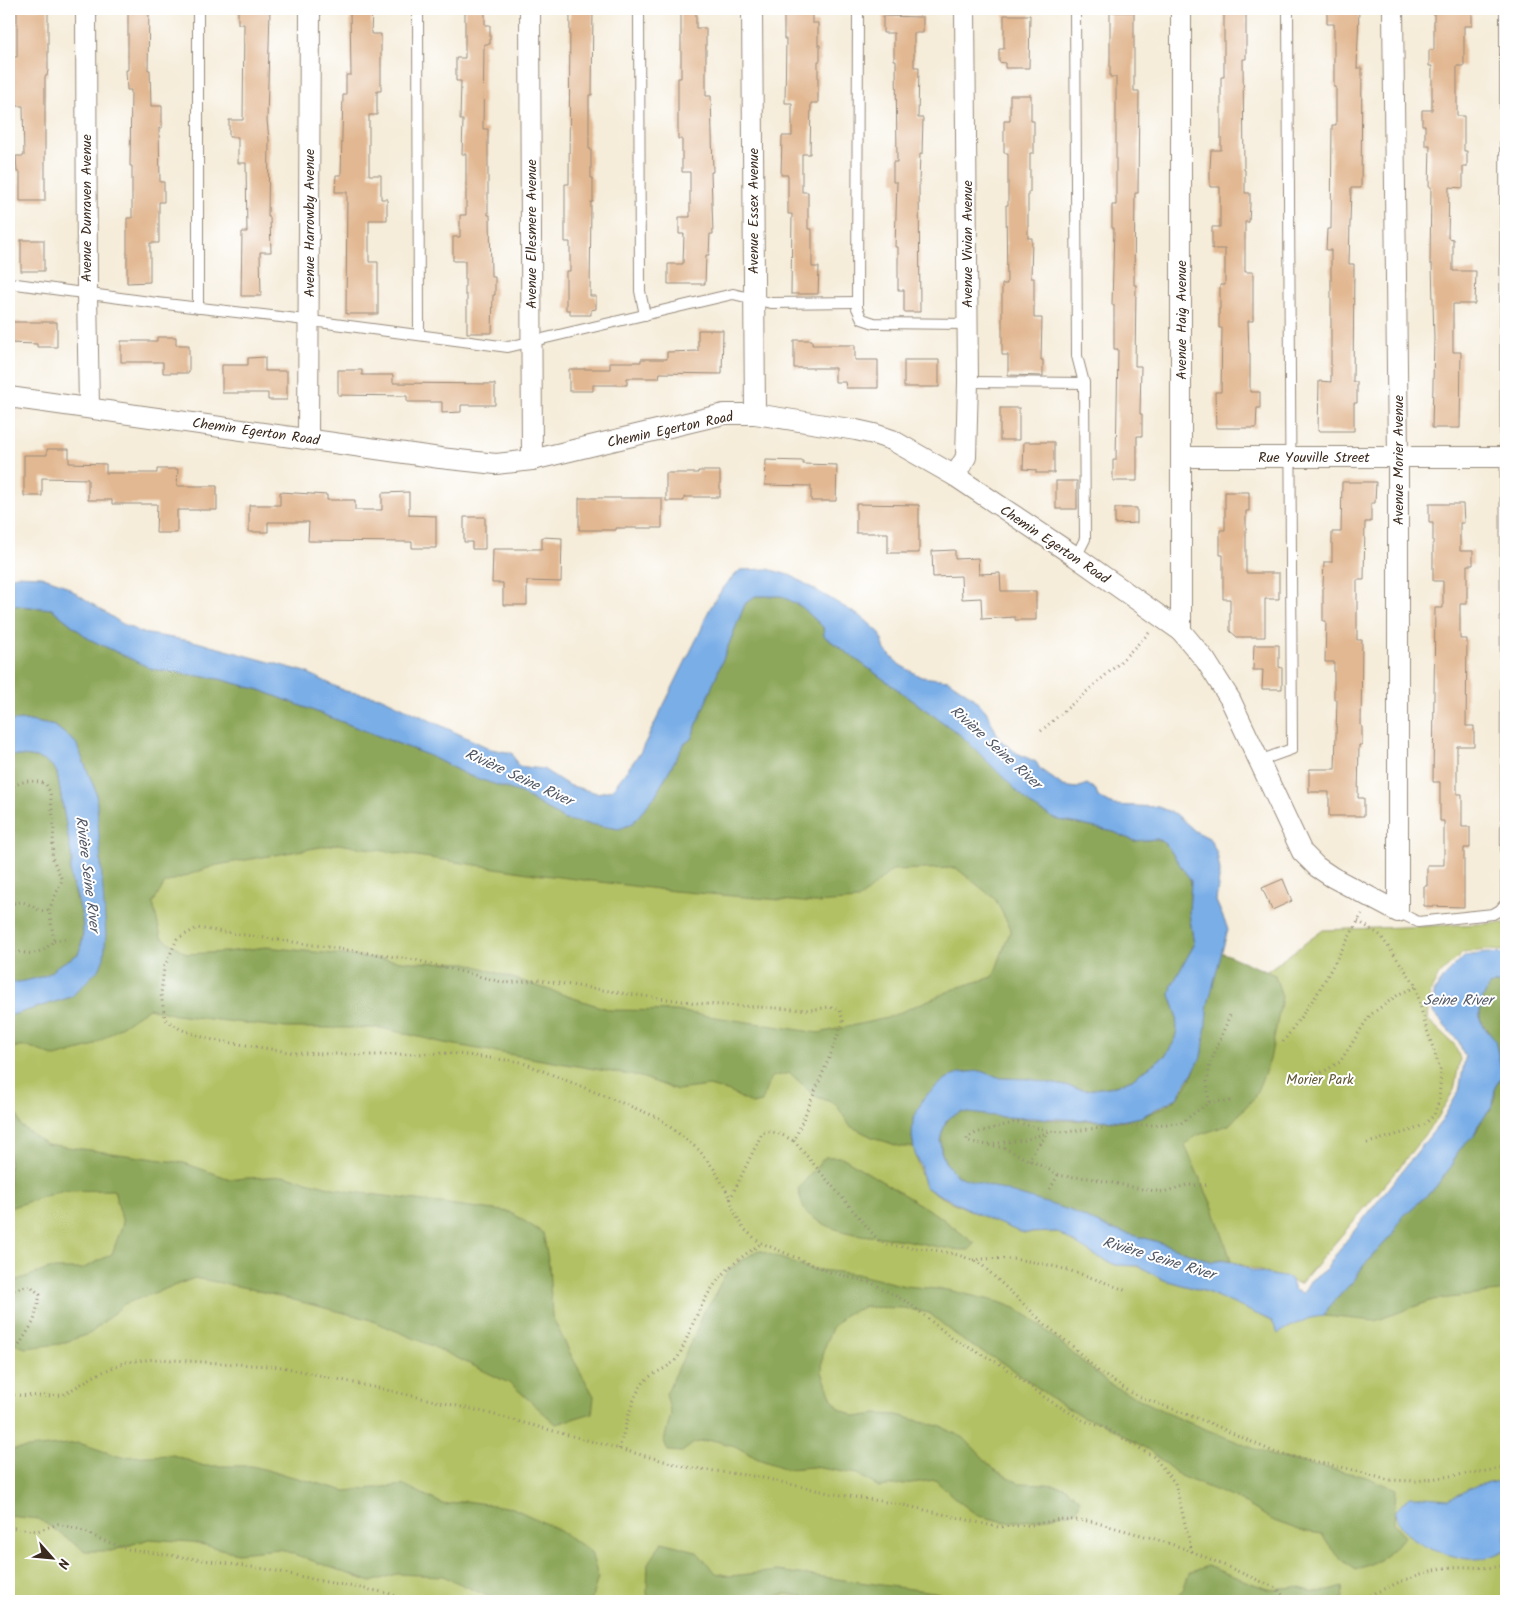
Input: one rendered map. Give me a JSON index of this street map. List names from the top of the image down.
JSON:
{
  "streets": {
    "street": [
      "Avenue Dunraven Avenue",
      "Avenue Essex Avenue",
      "Avenue Harrowby Avenue",
      "Avenue Ellesmere Avenue",
      "Avenue Vivian Avenue",
      "Avenue Haig Avenue",
      "Chemin Egerton Road",
      "Rue Youville Street",
      "Avenue Morier Avenue"
    ]
  },
  "crossings": [
    ["Avenue Dunraven Avenue", "Chemin Egerton Road"],
    ["Avenue Essex Avenue", "Chemin Egerton Road"],
    ["Avenue Harrowby Avenue", "Chemin Egerton Road"],
    ["Avenue Ellesmere Avenue", "Chemin Egerton Road"],
    ["Avenue Vivian Avenue", "Chemin Egerton Road"],
    ["Avenue Haig Avenue", "Chemin Egerton Road"],
    ["Avenue Haig Avenue", "Rue Youville Street"],
    ["Chemin Egerton Road", "Avenue Morier Avenue"],
    ["Rue Youville Street", "Avenue Morier Avenue"]
  ],
  "water": ["Rivière Seine River", "Seine River"],
  "parks": ["Morier Park"],
  "north": "bottom right"
}
